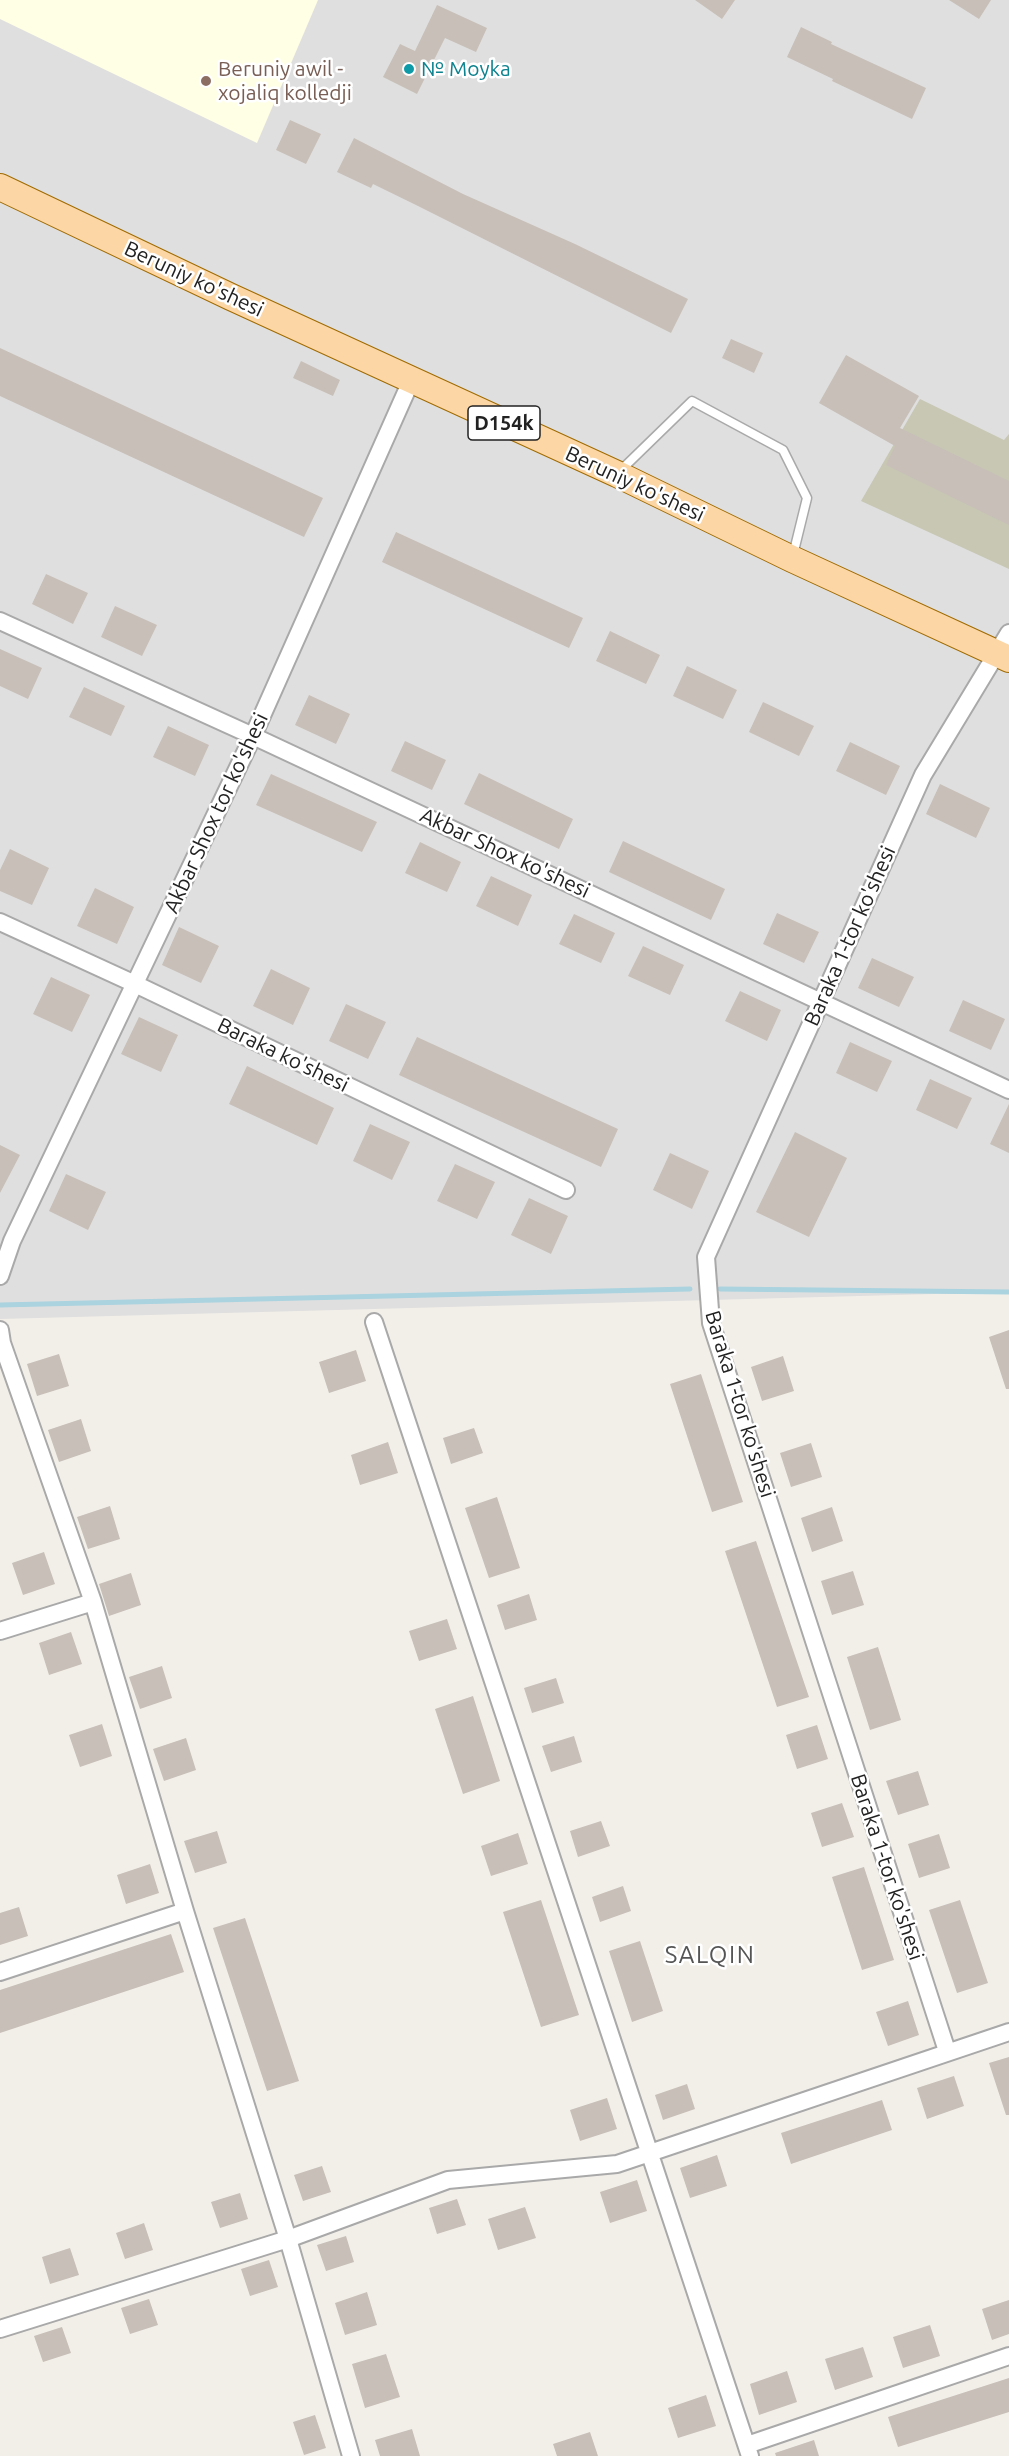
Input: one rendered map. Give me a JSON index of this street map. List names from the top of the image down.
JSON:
{
  "streets": {
    "main road": ["Beruniy ko'shesi", "D154k"],
    "street": [
      "Akbar Shox tor ko'shesi",
      "Akbar Shox ko'shesi",
      "Baraka 1-tor ko'shesi",
      "Baraka ko'shesi"
    ]
  },
  "crossings": [
    ["Beruniy ko'shesi", "Akbar Shox tor ko'shesi"],
    ["Beruniy ko'shesi", "Baraka 1-tor ko'shesi"],
    ["Akbar Shox tor ko'shesi", "Akbar Shox ko'shesi"],
    ["Akbar Shox tor ko'shesi", "Baraka ko'shesi"],
    ["Akbar Shox ko'shesi", "Baraka 1-tor ko'shesi"]
  ],
  "districts": ["SALQIN"],
  "places": ["№ Moyka", "Beruniy awil - xojaliq kolledji"]
}
